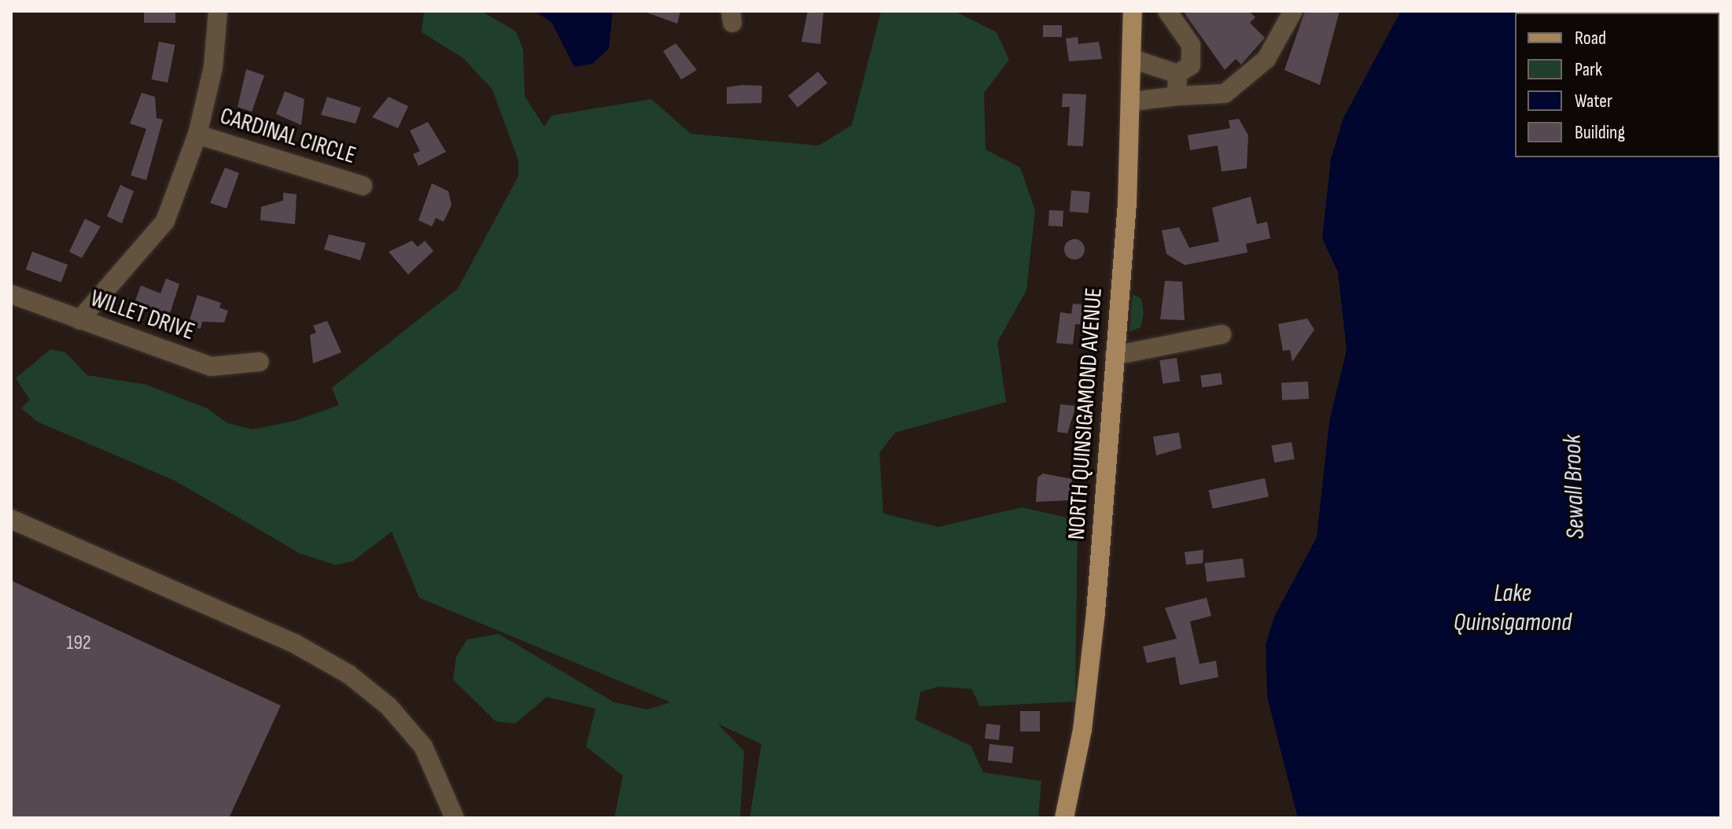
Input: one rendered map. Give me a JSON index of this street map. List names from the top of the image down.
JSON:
{
  "streets": {
    "main road": ["NORTH QUINSIGAMOND AVENUE"],
    "street": ["CARDINAL CIRCLE", "WILLET DRIVE"]
  },
  "water": ["Sewall Brook", "Lake Quinsigamond"],
  "house_numbers": ["192"],
  "legend": [
    "Road",
    "Park",
    "Water",
    "Building"
  ]
}
